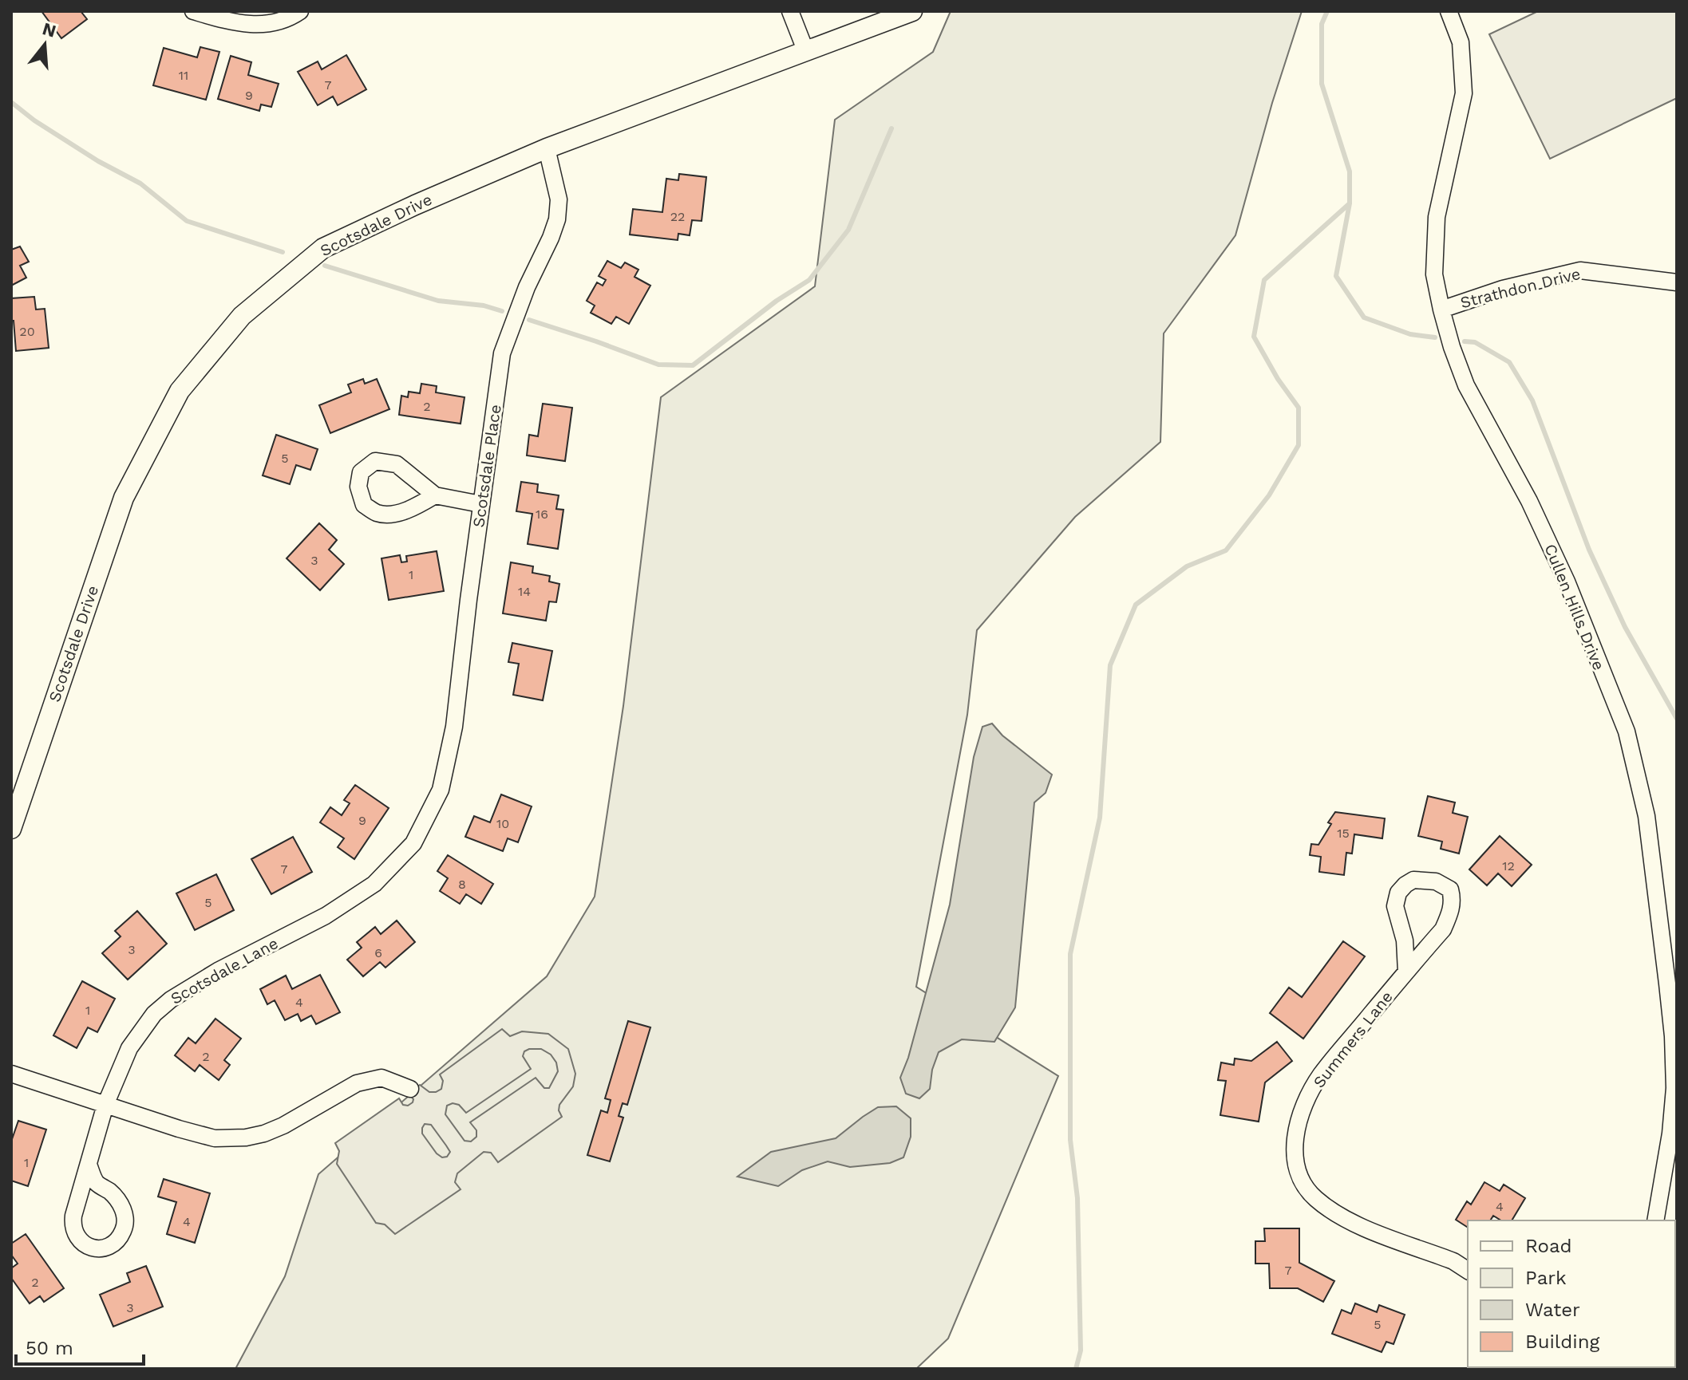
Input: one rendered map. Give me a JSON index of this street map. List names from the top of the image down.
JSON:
{
  "streets": {
    "street": [
      "Scotsdale Drive",
      "Strathdon Drive",
      "Scotsdale Place",
      "Cullen Hills Drive",
      "Scotsdale Lane",
      "Summers Lane"
    ]
  },
  "crossings": [
    ["Scotsdale Drive", "Scotsdale Place"],
    ["Strathdon Drive", "Cullen Hills Drive"],
    ["Scotsdale Place", "Scotsdale Lane"]
  ],
  "house_numbers": [
    "11",
    "7",
    "9",
    "22",
    "20",
    "2",
    "5",
    "16",
    "3",
    "1",
    "14",
    "9",
    "10",
    "15",
    "12",
    "7",
    "8",
    "5",
    "3",
    "6",
    "4",
    "1",
    "2",
    "1",
    "4",
    "4",
    "7",
    "2",
    "3",
    "5"
  ],
  "legend": [
    "Road",
    "Park",
    "Water",
    "Building"
  ],
  "scale_bar": "50 m",
  "north": "top"
}
